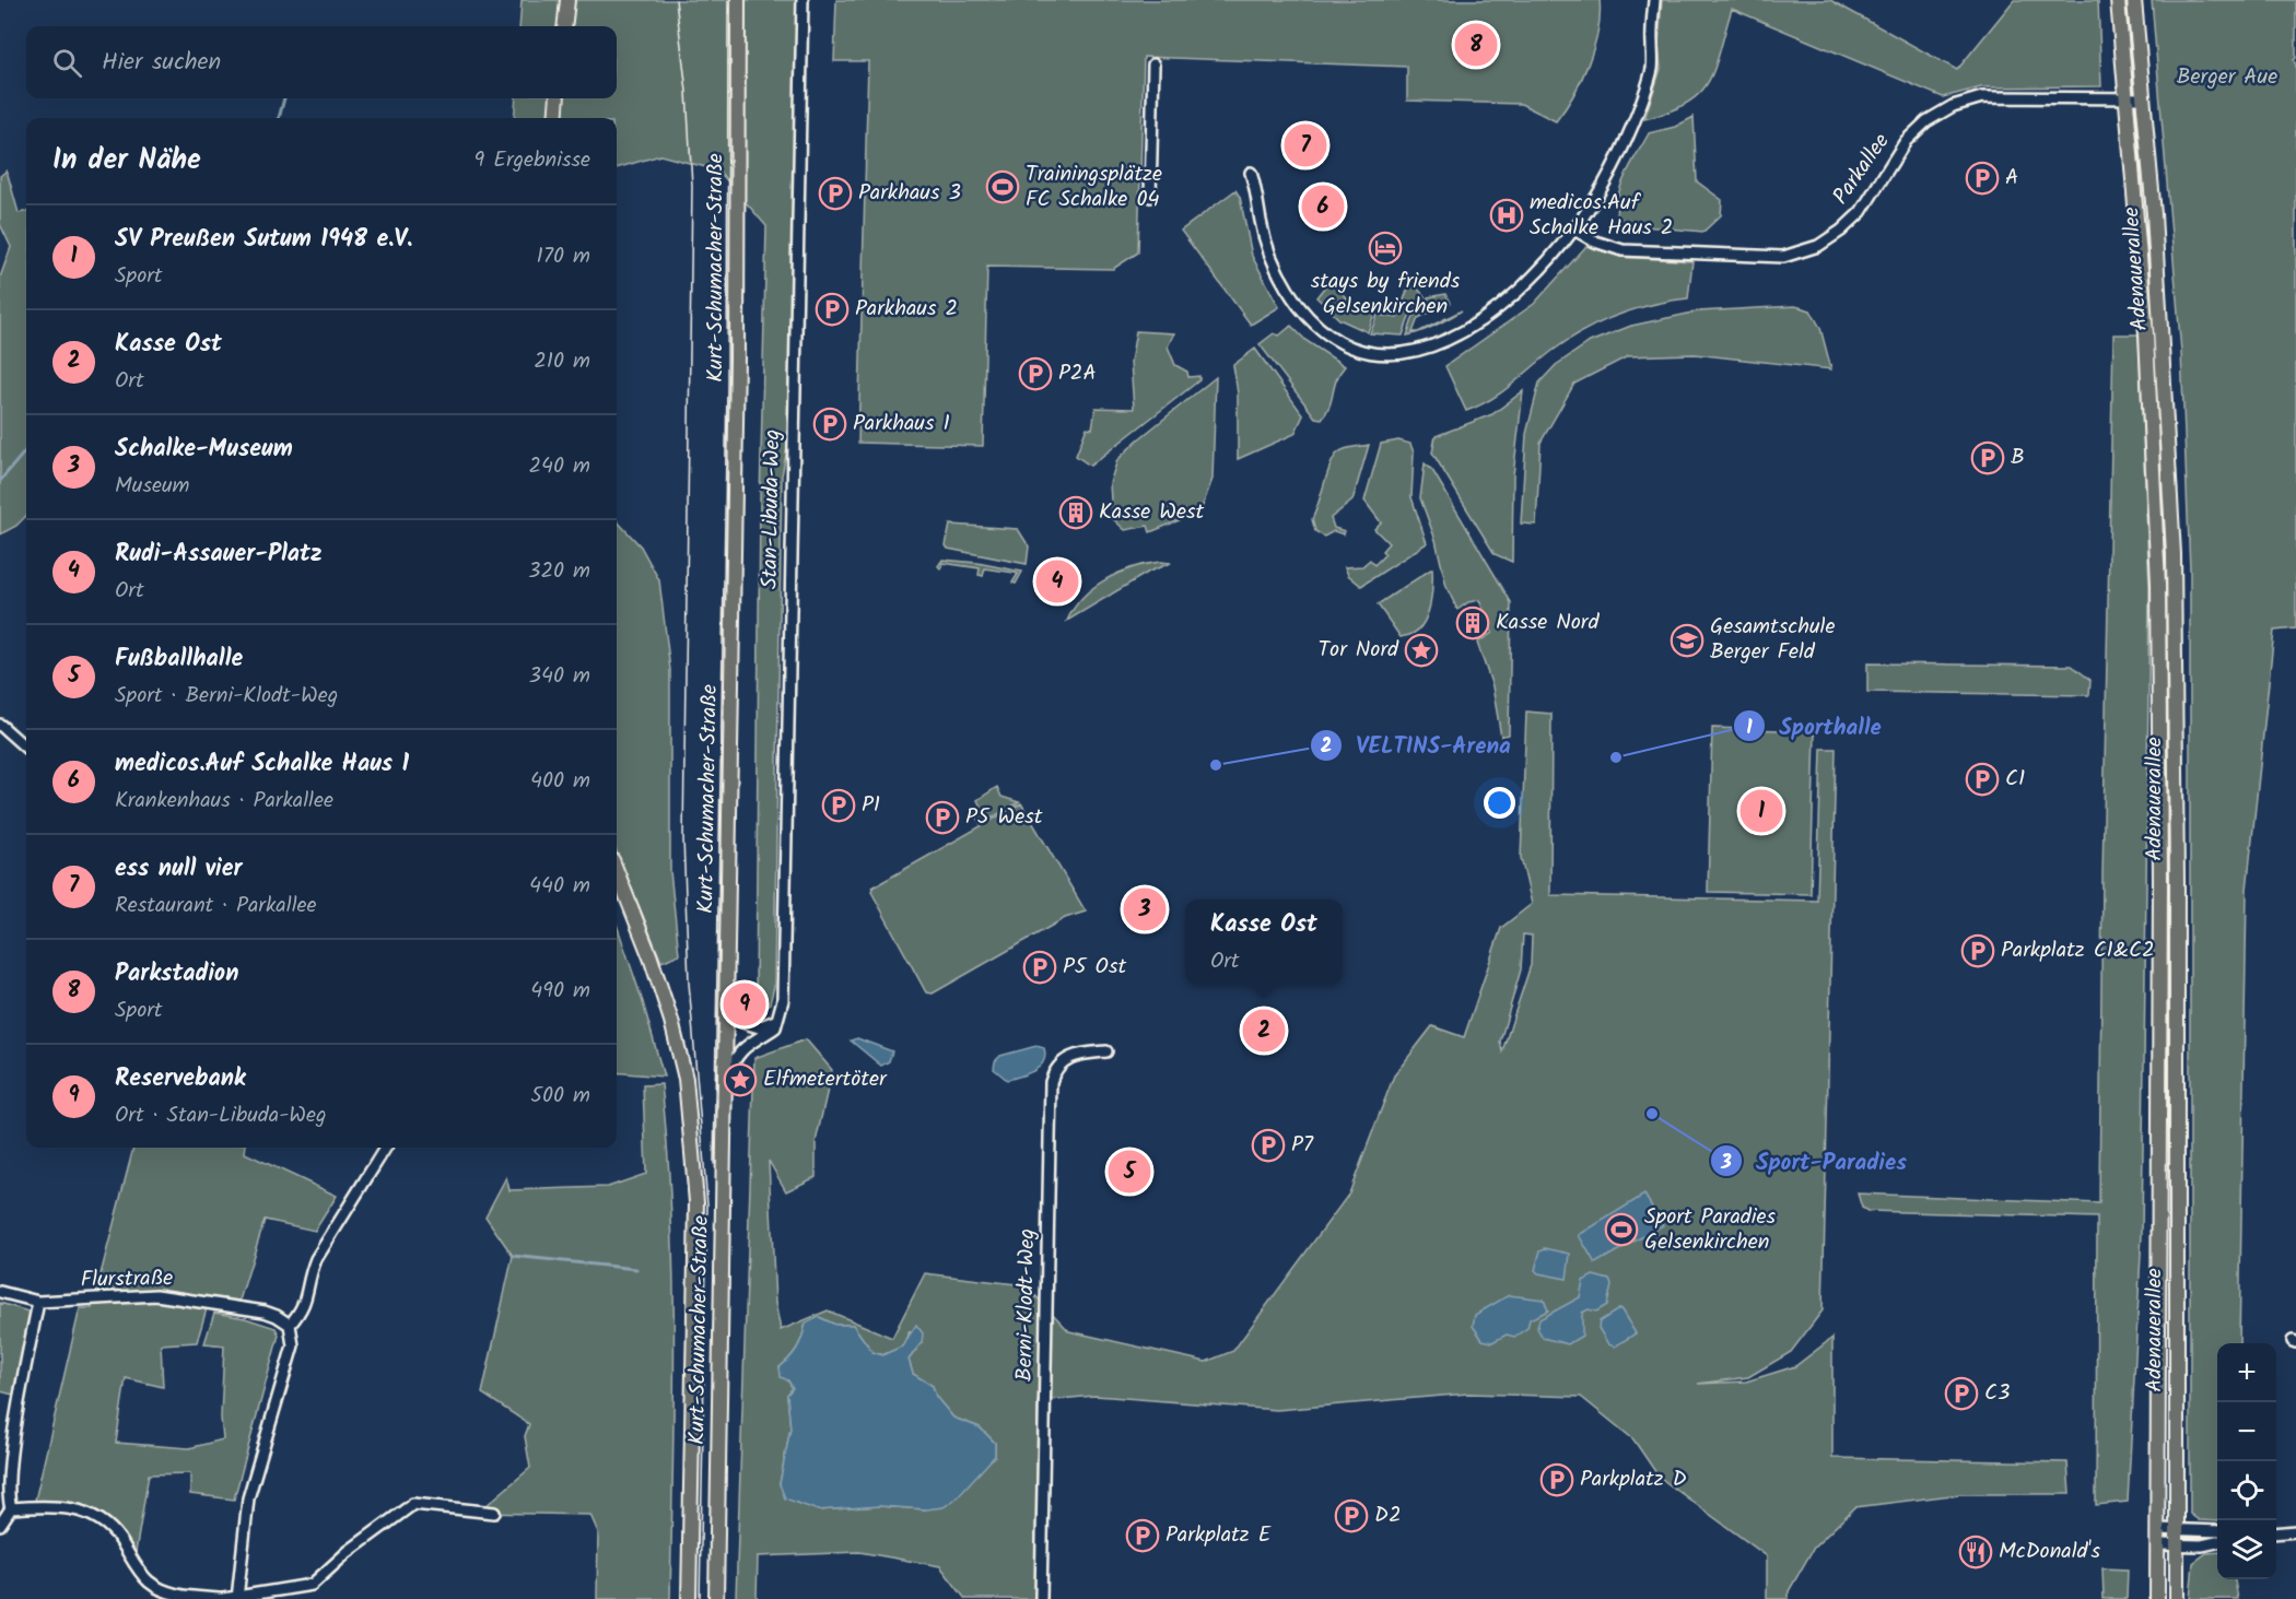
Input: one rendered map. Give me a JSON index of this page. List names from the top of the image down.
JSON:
{
  "streets": {
    "main road": ["Kurt-Schumacher-Straße", "Adenauerallee"],
    "street": [
      "Parkallee",
      "Stan-Libuda-Weg",
      "Flurstraße",
      "Berni-Klodt-Weg"
    ]
  },
  "crossings": [
    ["Parkallee", "Adenauerallee"]
  ],
  "parks": ["Berger Aue"],
  "places": {
    "parking": [
      "A",
      "Parkhaus 3",
      "Parkhaus 2",
      "P2A",
      "Parkhaus 1",
      "B",
      "C1",
      "P1",
      "P5 West",
      "Parkplatz C1&C2",
      "P5 Ost",
      "P7",
      "C3",
      "Parkplatz D",
      "D2",
      "Parkplatz E"
    ],
    "sports": ["Trainingsplätze FC Schalke 04", "Sport Paradies Gelsenkirchen"],
    "hospital": ["medicos.Auf Schalke Haus 2"],
    "hotel": ["stays by friends Gelsenkirchen"],
    "building": ["Kasse West", "Kasse Nord"],
    "school or university": ["Gesamtschule Berger Feld"],
    "place": ["Tor Nord", "Elfmetertöter"],
    "other": ["Sporthalle", "VELTINS-Arena", "Sport-Paradies"],
    "restaurant": ["McDonald's"]
  },
  "page": {
    "pins": [
      "8",
      "7",
      "6",
      "4",
      "1",
      "3",
      "9",
      "2",
      "5"
    ],
    "search": "Hier suchen",
    "heading": ["In der Nähe", "9 Ergebnisse"],
    "list": [
      {
        "mark": "1",
        "name": "SV Preußen Sutum 1948 e.V.",
        "note": "Sport",
        "value": "170 m"
      },
      {
        "mark": "2",
        "name": "Kasse Ost",
        "note": "Ort",
        "value": "210 m"
      },
      {
        "mark": "3",
        "name": "Schalke-Museum",
        "note": "Museum",
        "value": "240 m"
      },
      {
        "mark": "4",
        "name": "Rudi-Assauer-Platz",
        "note": "Ort",
        "value": "320 m"
      },
      {
        "mark": "5",
        "name": "Fußballhalle",
        "note": "Sport · Berni-Klodt-Weg",
        "value": "340 m"
      },
      {
        "mark": "6",
        "name": "medicos.Auf Schalke Haus 1",
        "note": "Krankenhaus · Parkallee",
        "value": "400 m"
      },
      {
        "mark": "7",
        "name": "ess null vier",
        "note": "Restaurant · Parkallee",
        "value": "440 m"
      },
      {
        "mark": "8",
        "name": "Parkstadion",
        "note": "Sport",
        "value": "490 m"
      },
      {
        "mark": "9",
        "name": "Reservebank",
        "note": "Ort · Stan-Libuda-Weg",
        "value": "500 m"
      }
    ],
    "popup": ["Kasse Ost", "Ort"],
    "map_buttons": ["+", "−"]
  }
}
